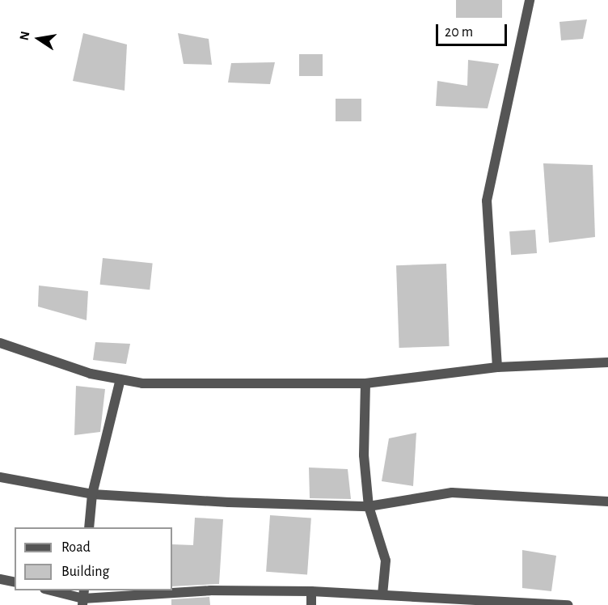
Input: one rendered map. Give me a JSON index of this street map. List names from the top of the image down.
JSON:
{
  "legend": ["Road", "Building"],
  "scale_bar": "20 m",
  "north": "left"
}
